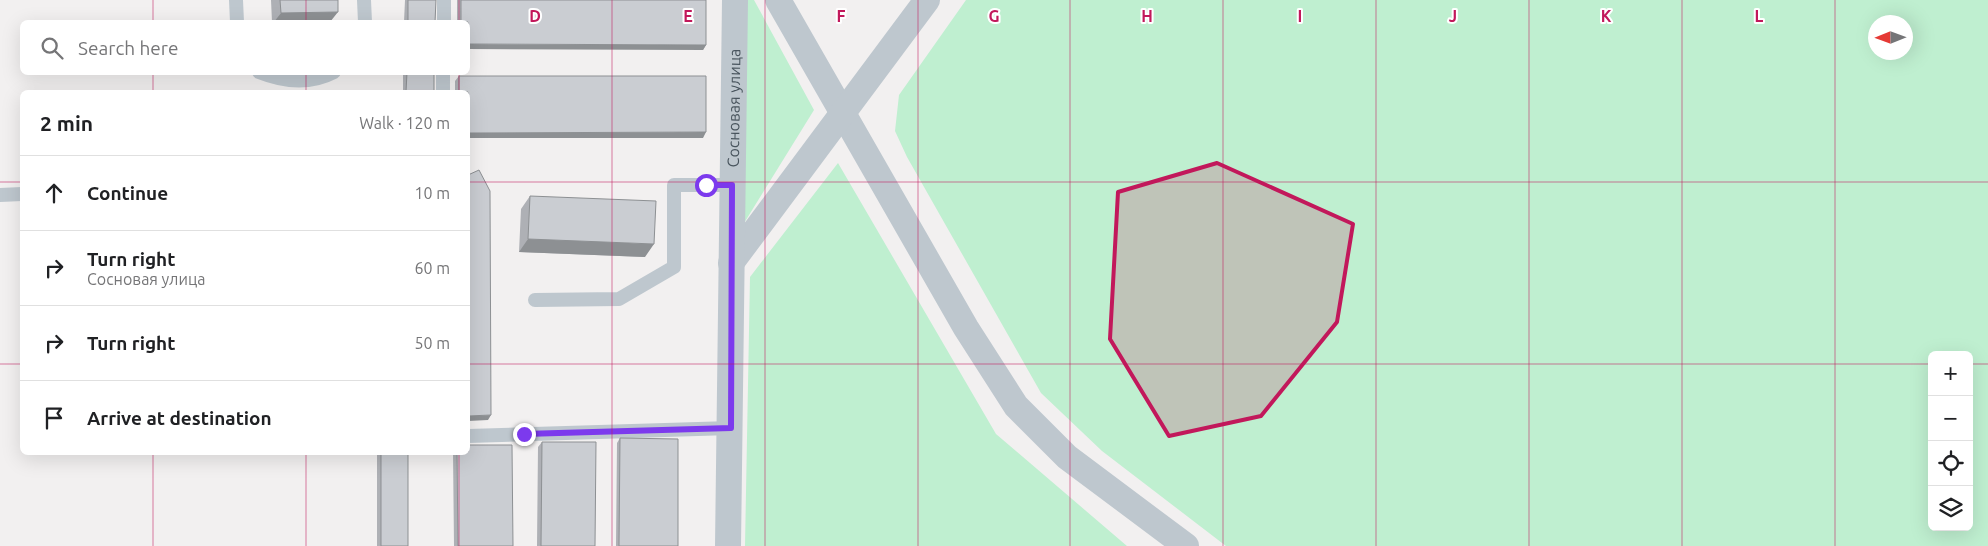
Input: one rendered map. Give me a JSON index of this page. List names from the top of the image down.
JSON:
{
  "streets": {
    "street": ["Сосновая улица"]
  },
  "north": "left",
  "page": {
    "search": "Search here",
    "heading": ["2 min", "Walk · 120 m"],
    "list": [
      ["Continue", "10 m"],
      ["Turn right", "Сосновая улица", "60 m"],
      ["Turn right", "50 m"],
      "Arrive at destination"
    ],
    "map_buttons": ["+", "−"]
  },
  "grid": {
    "columns": [
      "D",
      "E",
      "F",
      "G",
      "H",
      "I",
      "J",
      "K",
      "L"
    ]
  }
}
